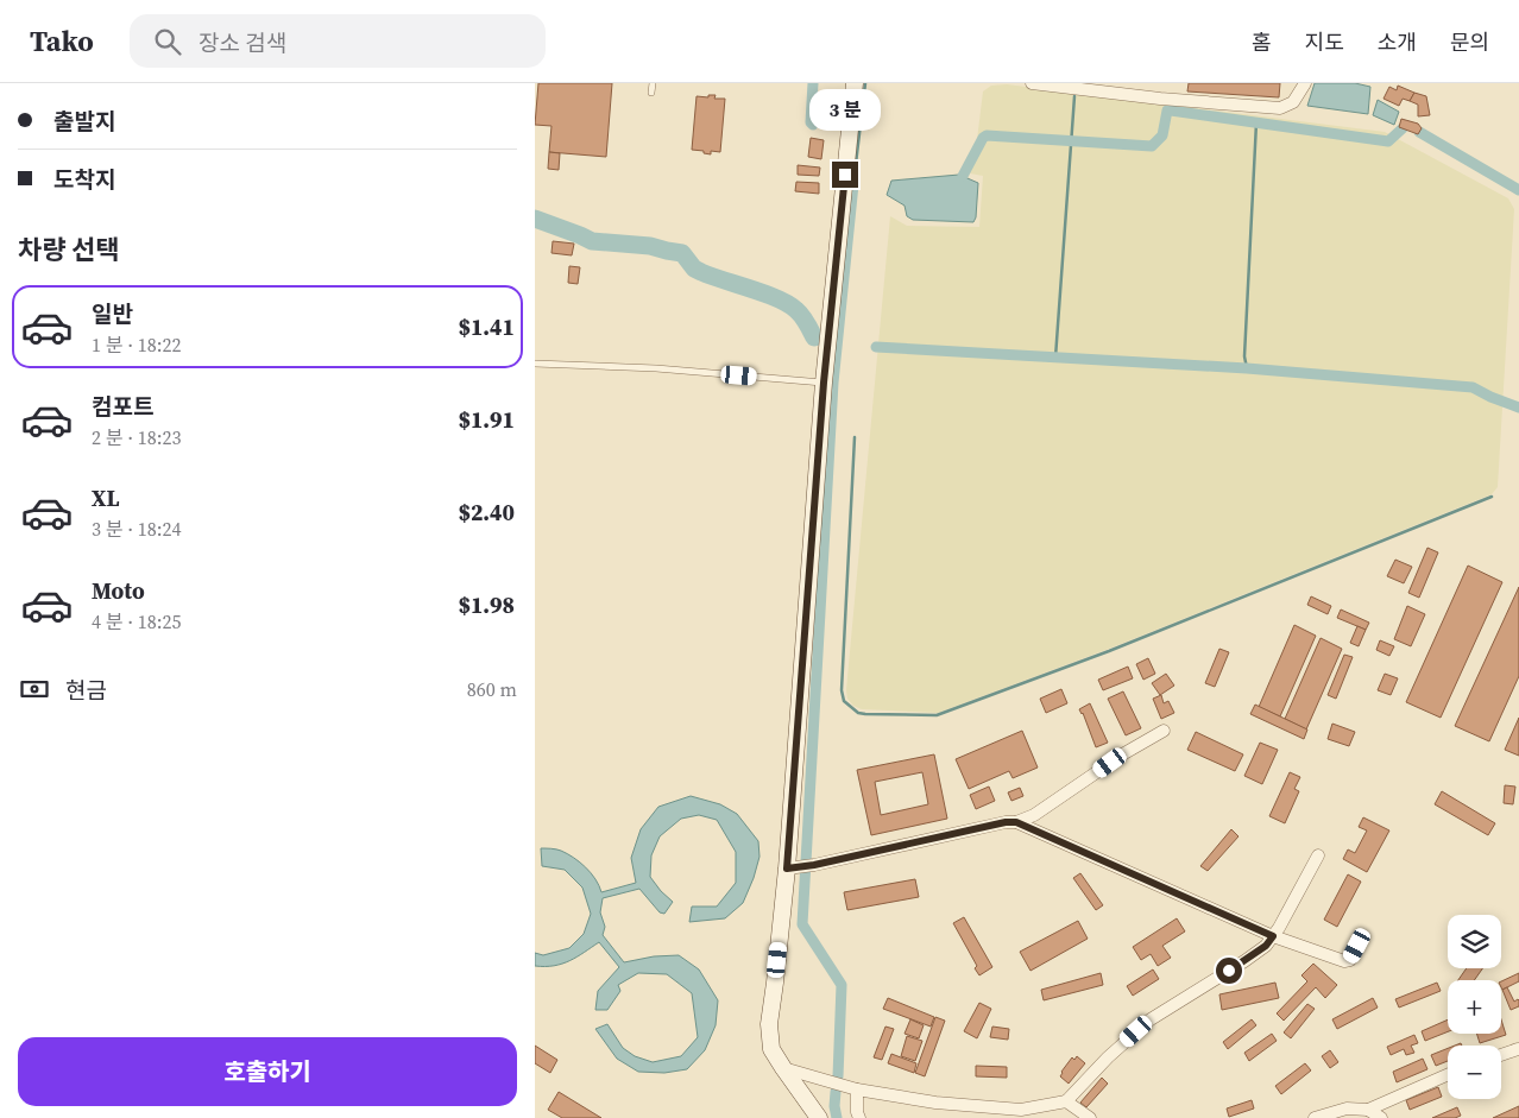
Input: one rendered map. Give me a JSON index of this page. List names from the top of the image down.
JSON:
{
  "page": {
    "header": "Tako",
    "search": "장소 검색",
    "nav": [
      "홈",
      "지도",
      "소개",
      "문의"
    ],
    "banner": ["출발지", "도착지"],
    "bubble": "3 분",
    "heading": "차량 선택",
    "list": [
      {
        "name": "일반",
        "note": "1 분 · 18:22",
        "value": "$1.41"
      },
      {
        "name": "컴포트",
        "note": "2 분 · 18:23",
        "value": "$1.91"
      },
      {
        "name": "XL",
        "note": "3 분 · 18:24",
        "value": "$2.40"
      },
      {
        "name": "Moto",
        "note": "4 분 · 18:25",
        "value": "$1.98"
      }
    ],
    "pay": ["현금", "860 m"],
    "map_buttons": ["+", "−"],
    "buttons": "호출하기"
  }
}
